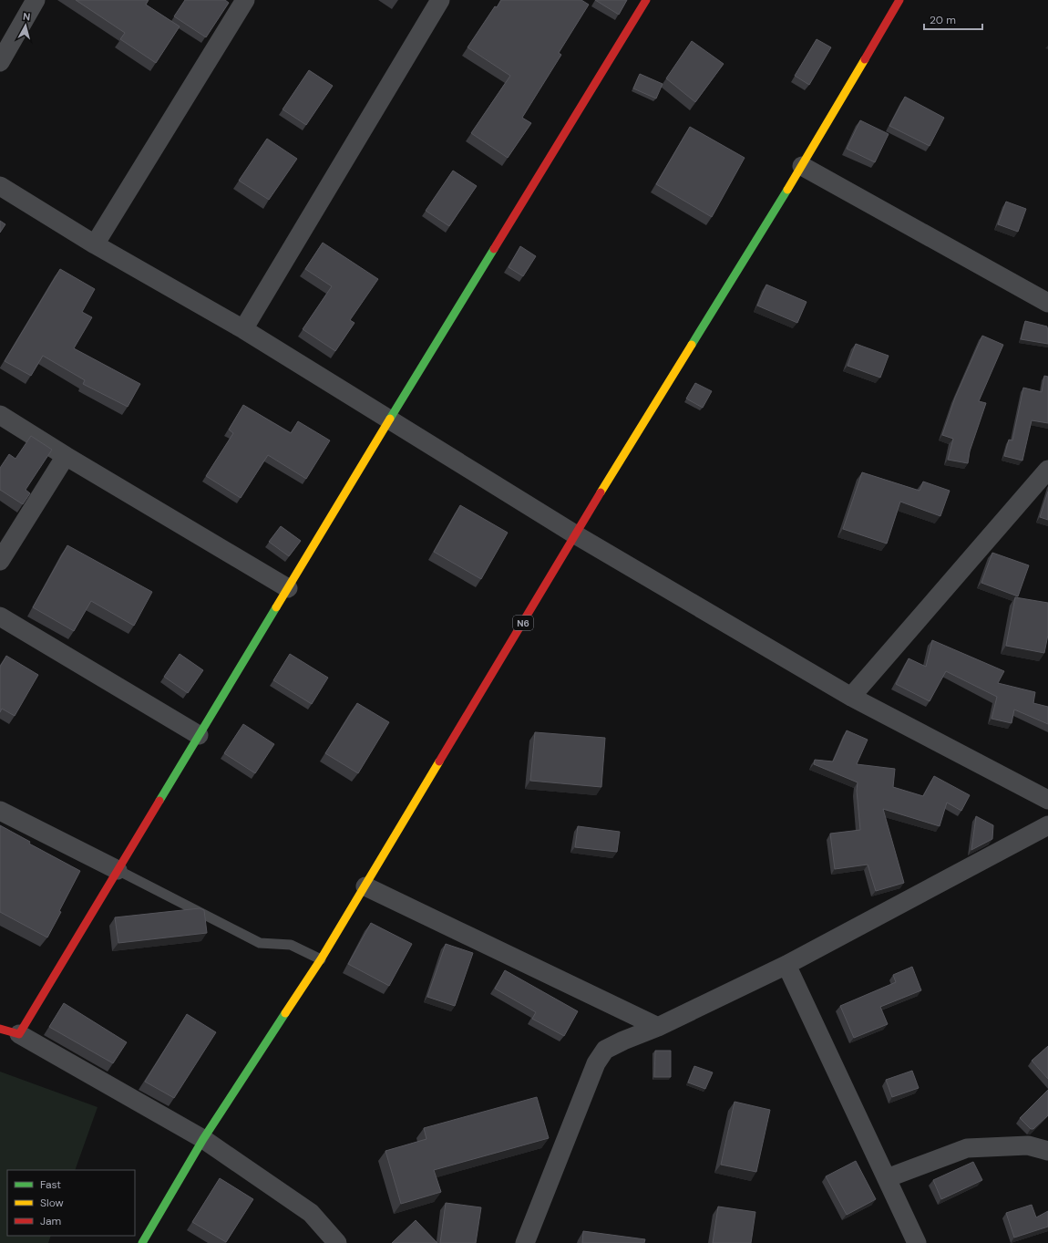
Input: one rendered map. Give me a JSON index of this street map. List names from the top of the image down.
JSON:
{
  "streets": {
    "main road": ["N6"]
  },
  "legend": ["Fast", "Slow", "Jam"],
  "scale_bar": "20 m",
  "north": "top"
}
